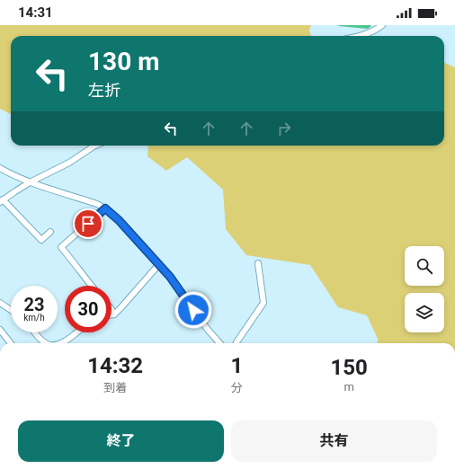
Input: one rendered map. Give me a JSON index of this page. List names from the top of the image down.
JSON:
{
  "page": {
    "status": "14:31",
    "turn": ["130 m", "左折"],
    "speed": "23 km/h",
    "limit": "30",
    "eta": [
      "14:32",
      "到着",
      "1",
      "分",
      "150",
      "m"
    ],
    "buttons": ["終了", "共有"]
  }
}
